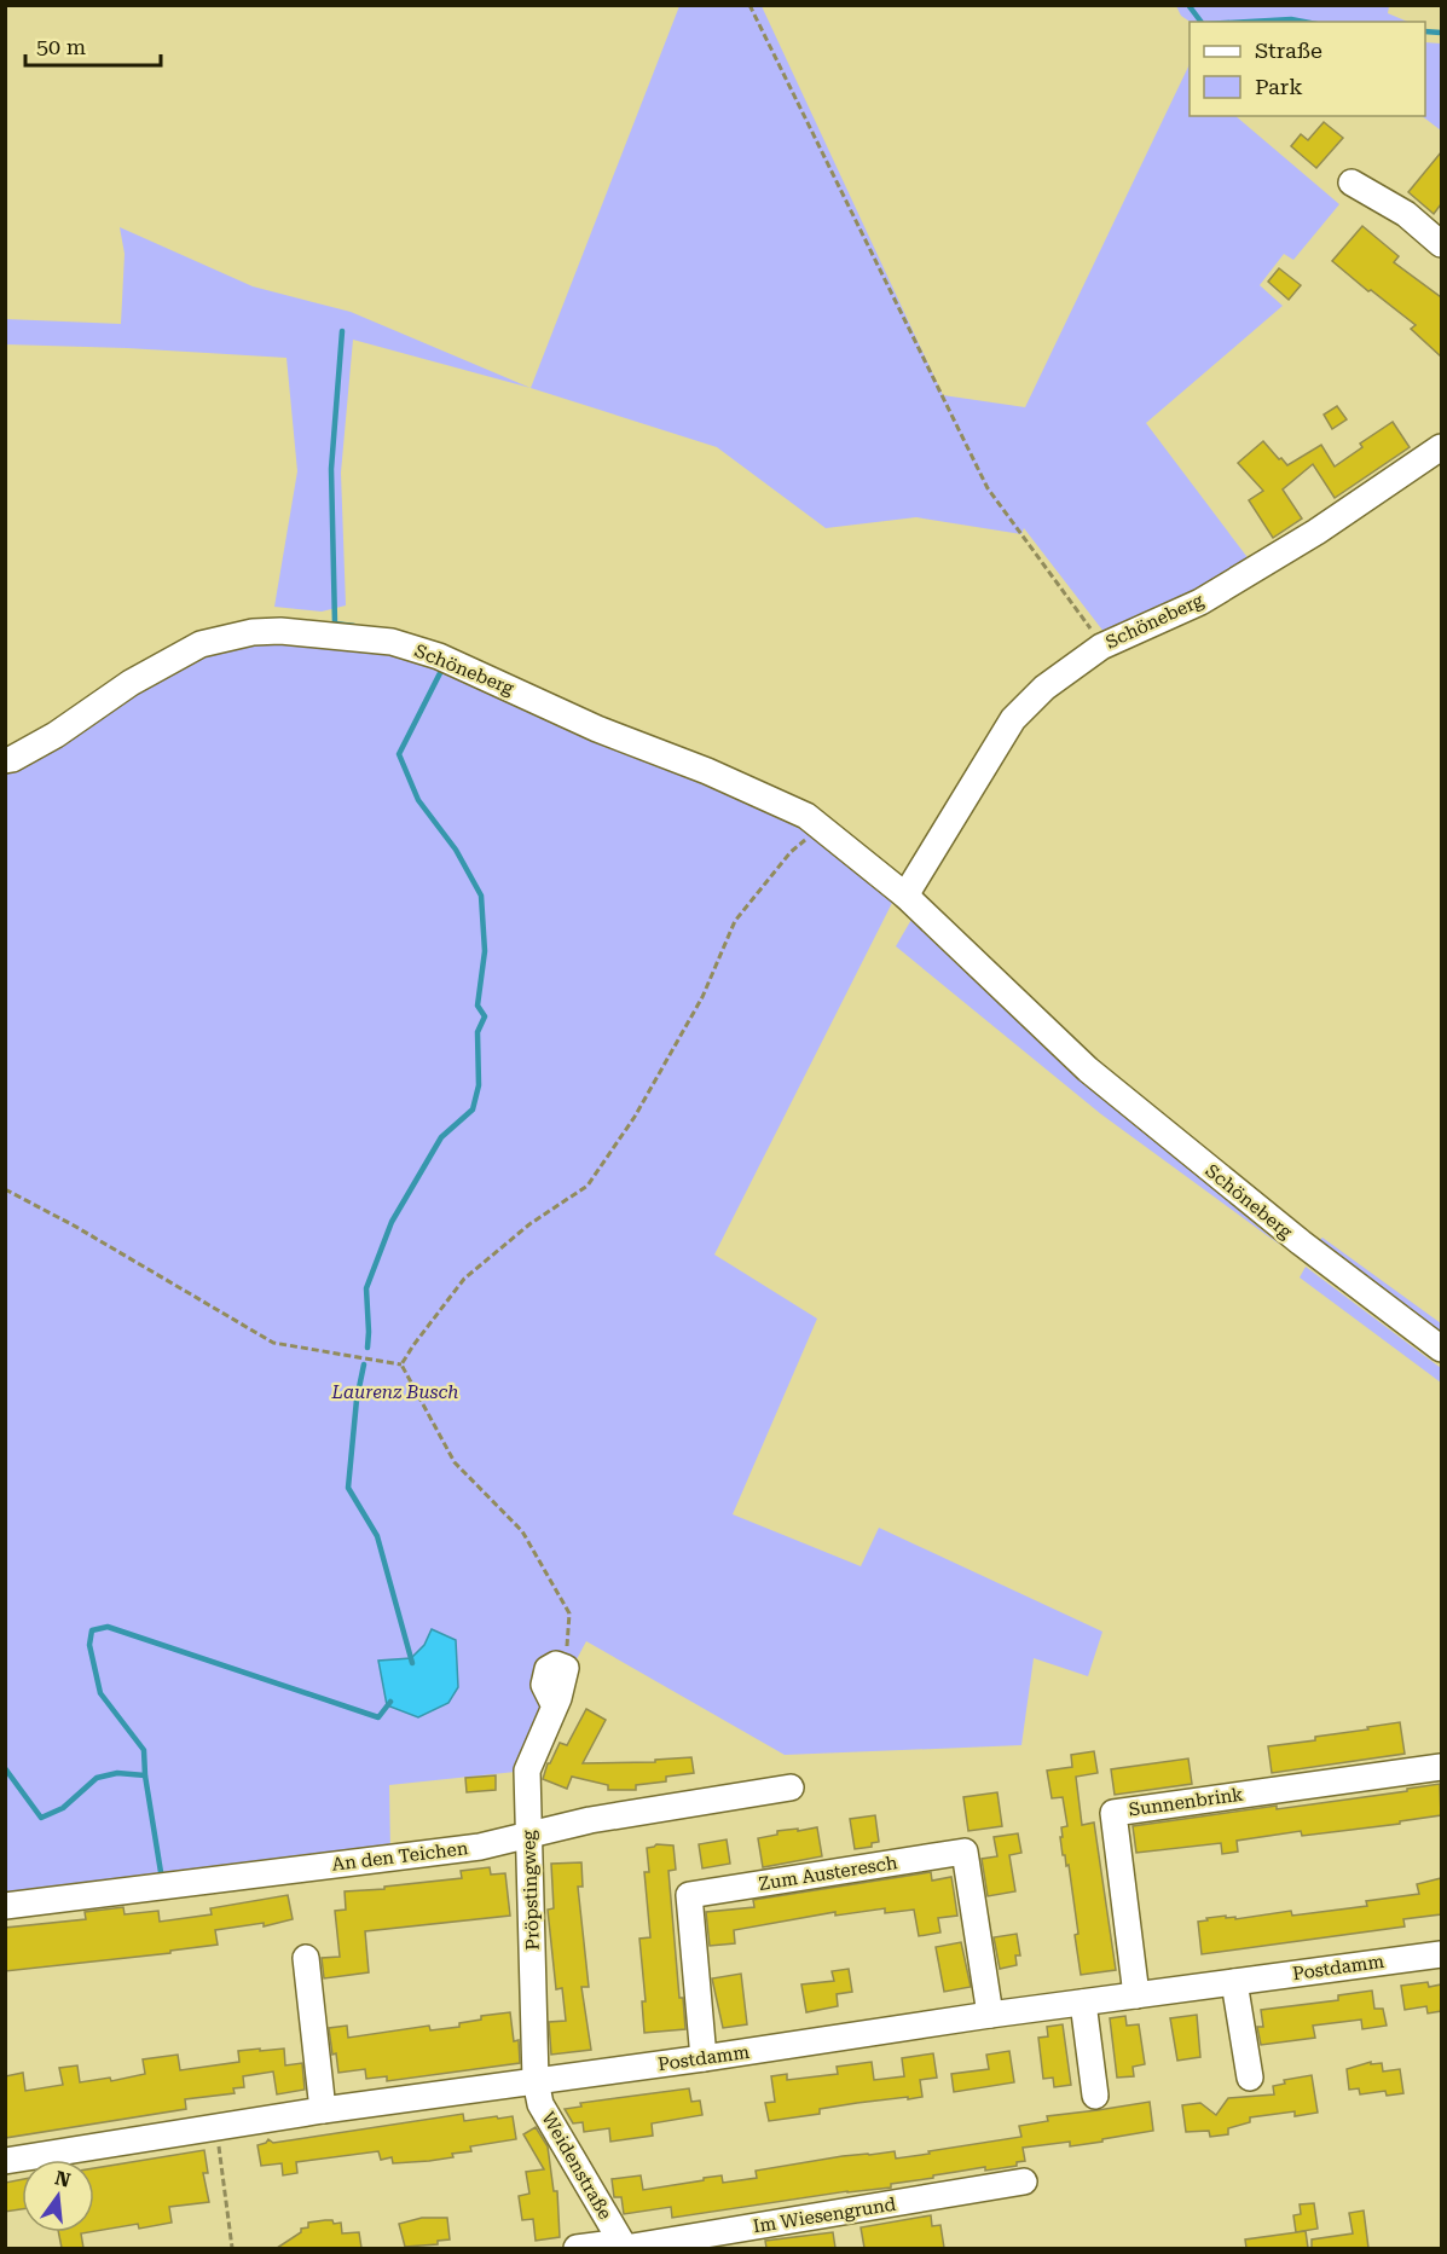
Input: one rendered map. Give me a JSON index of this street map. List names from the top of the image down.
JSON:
{
  "streets": {
    "street": [
      "Schöneberg",
      "Sunnenbrink",
      "An den Teichen",
      "Zum Austeresch",
      "Pröpstingweg",
      "Postdamm",
      "Weidenstraße",
      "Im Wiesengrund"
    ]
  },
  "crossings": [
    ["Sunnenbrink", "Postdamm"],
    ["An den Teichen", "Pröpstingweg"],
    ["Zum Austeresch", "Postdamm"],
    ["Pröpstingweg", "Postdamm"],
    ["Pröpstingweg", "Weidenstraße"],
    ["Postdamm", "Weidenstraße"],
    ["Weidenstraße", "Im Wiesengrund"]
  ],
  "parks": ["Laurenz Busch"],
  "legend": ["Straße", "Park"],
  "scale_bar": "50 m",
  "north": "top"
}
